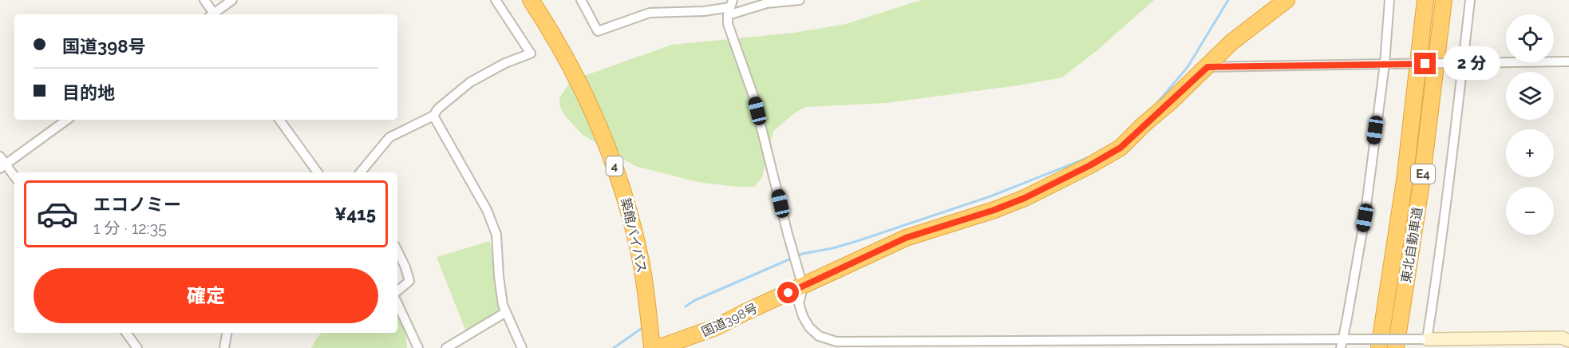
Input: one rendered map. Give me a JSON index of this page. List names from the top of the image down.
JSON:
{
  "streets": {
    "highway": [
      "4",
      "E4",
      "築館バイパス",
      "東北自動車道",
      "国道398号"
    ]
  },
  "page": {
    "map_buttons": ["+", "−"],
    "banner": ["国道398号", "目的地"],
    "bubble": "2 分",
    "list": [
      {
        "name": "エコノミー",
        "note": "1 分 · 12:35",
        "value": "¥415"
      }
    ],
    "buttons": "確定"
  }
}
